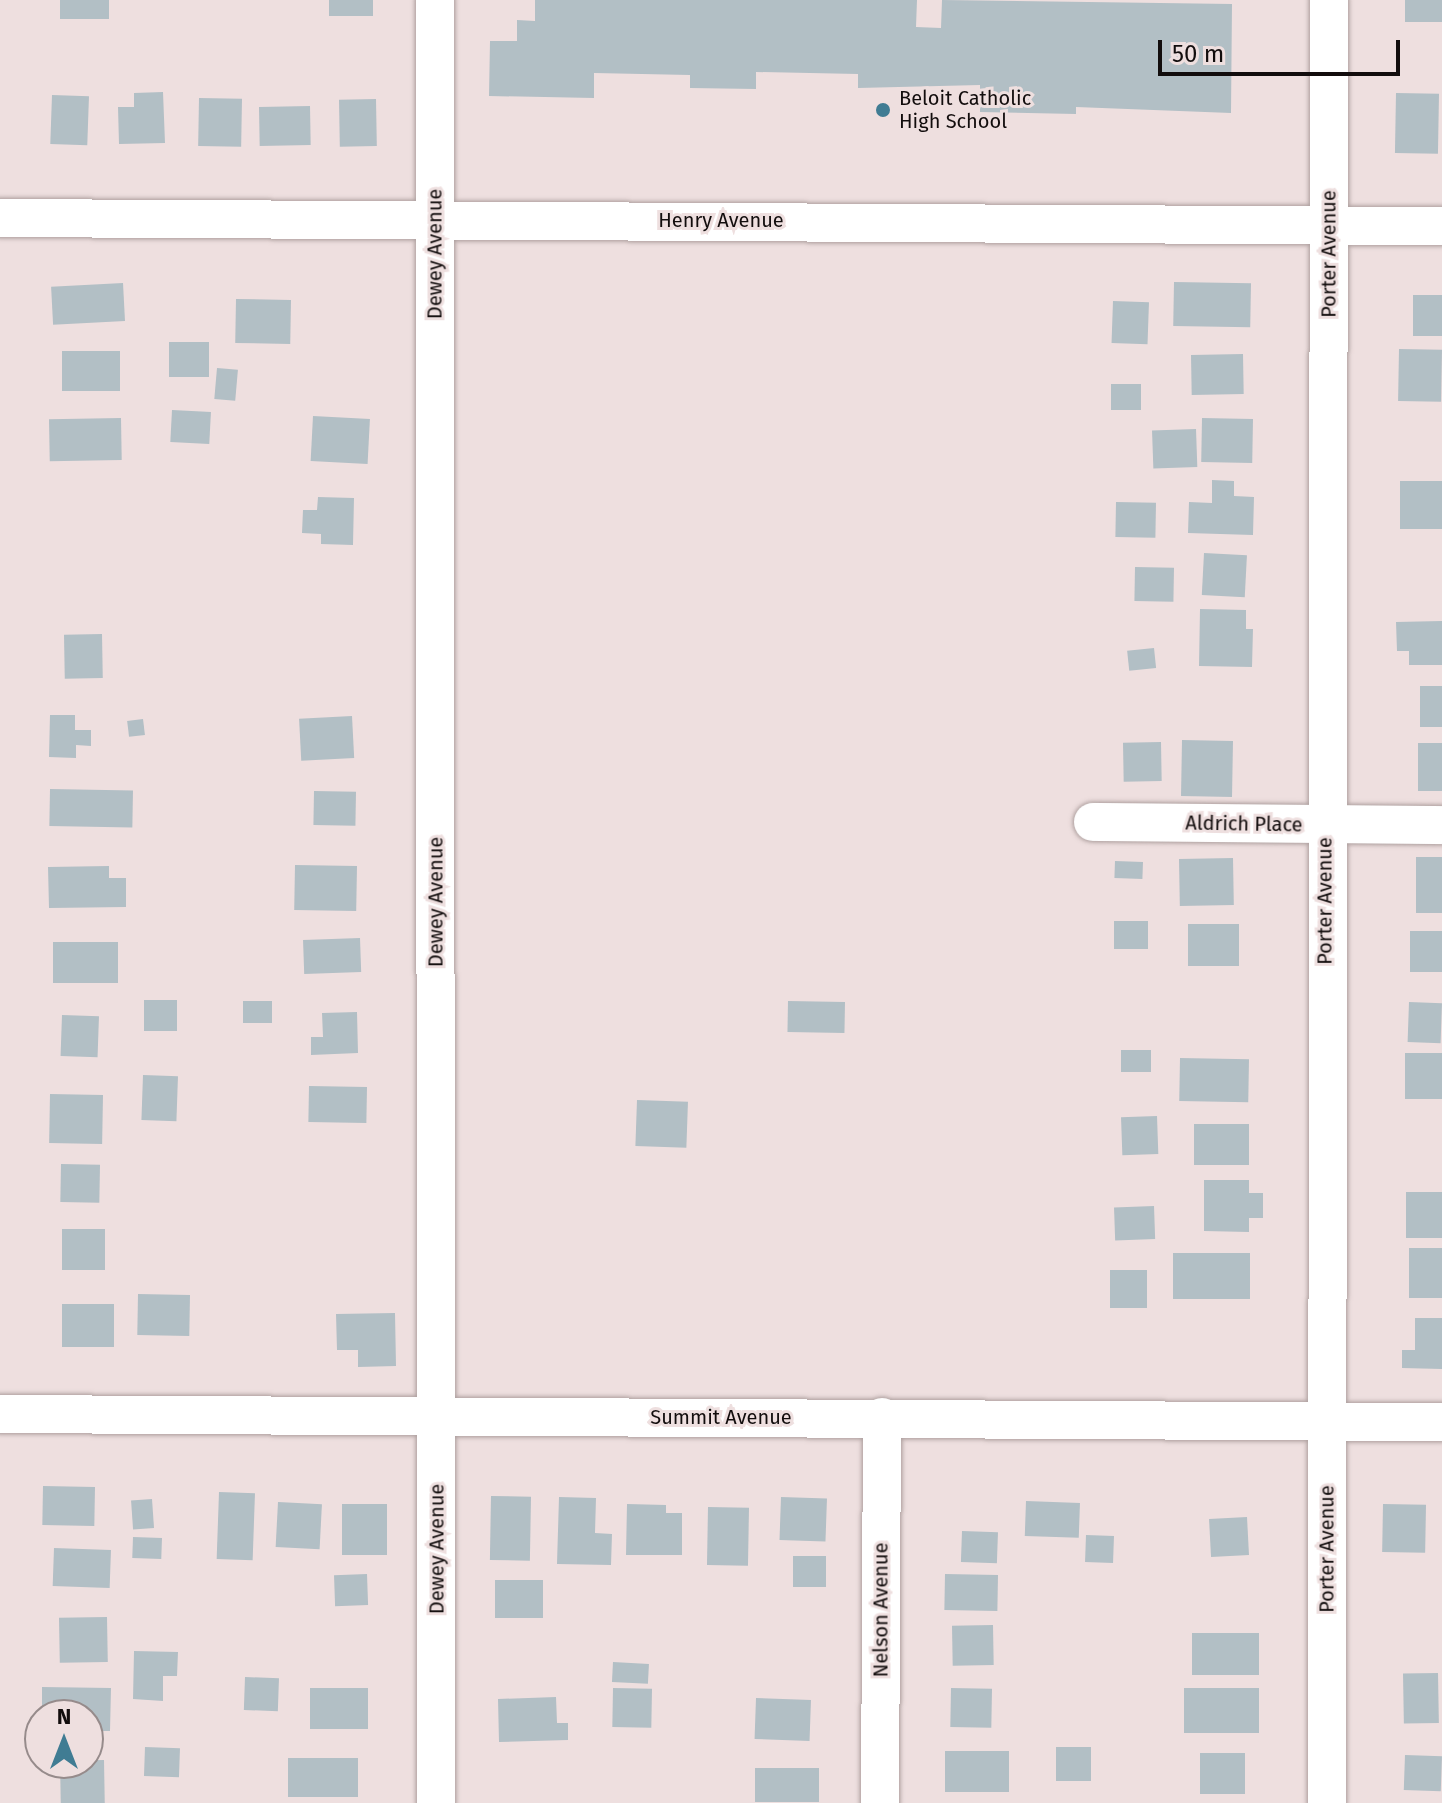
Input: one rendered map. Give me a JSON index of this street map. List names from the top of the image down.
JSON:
{
  "streets": {
    "street": [
      "Henry Avenue",
      "Dewey Avenue",
      "Porter Avenue",
      "Aldrich Place",
      "Summit Avenue",
      "Nelson Avenue"
    ]
  },
  "crossings": [
    ["Henry Avenue", "Dewey Avenue"],
    ["Henry Avenue", "Porter Avenue"],
    ["Dewey Avenue", "Summit Avenue"],
    ["Porter Avenue", "Aldrich Place"],
    ["Porter Avenue", "Summit Avenue"],
    ["Summit Avenue", "Nelson Avenue"]
  ],
  "places": ["Beloit Catholic High School"],
  "scale_bar": "50 m",
  "north": "top"
}
